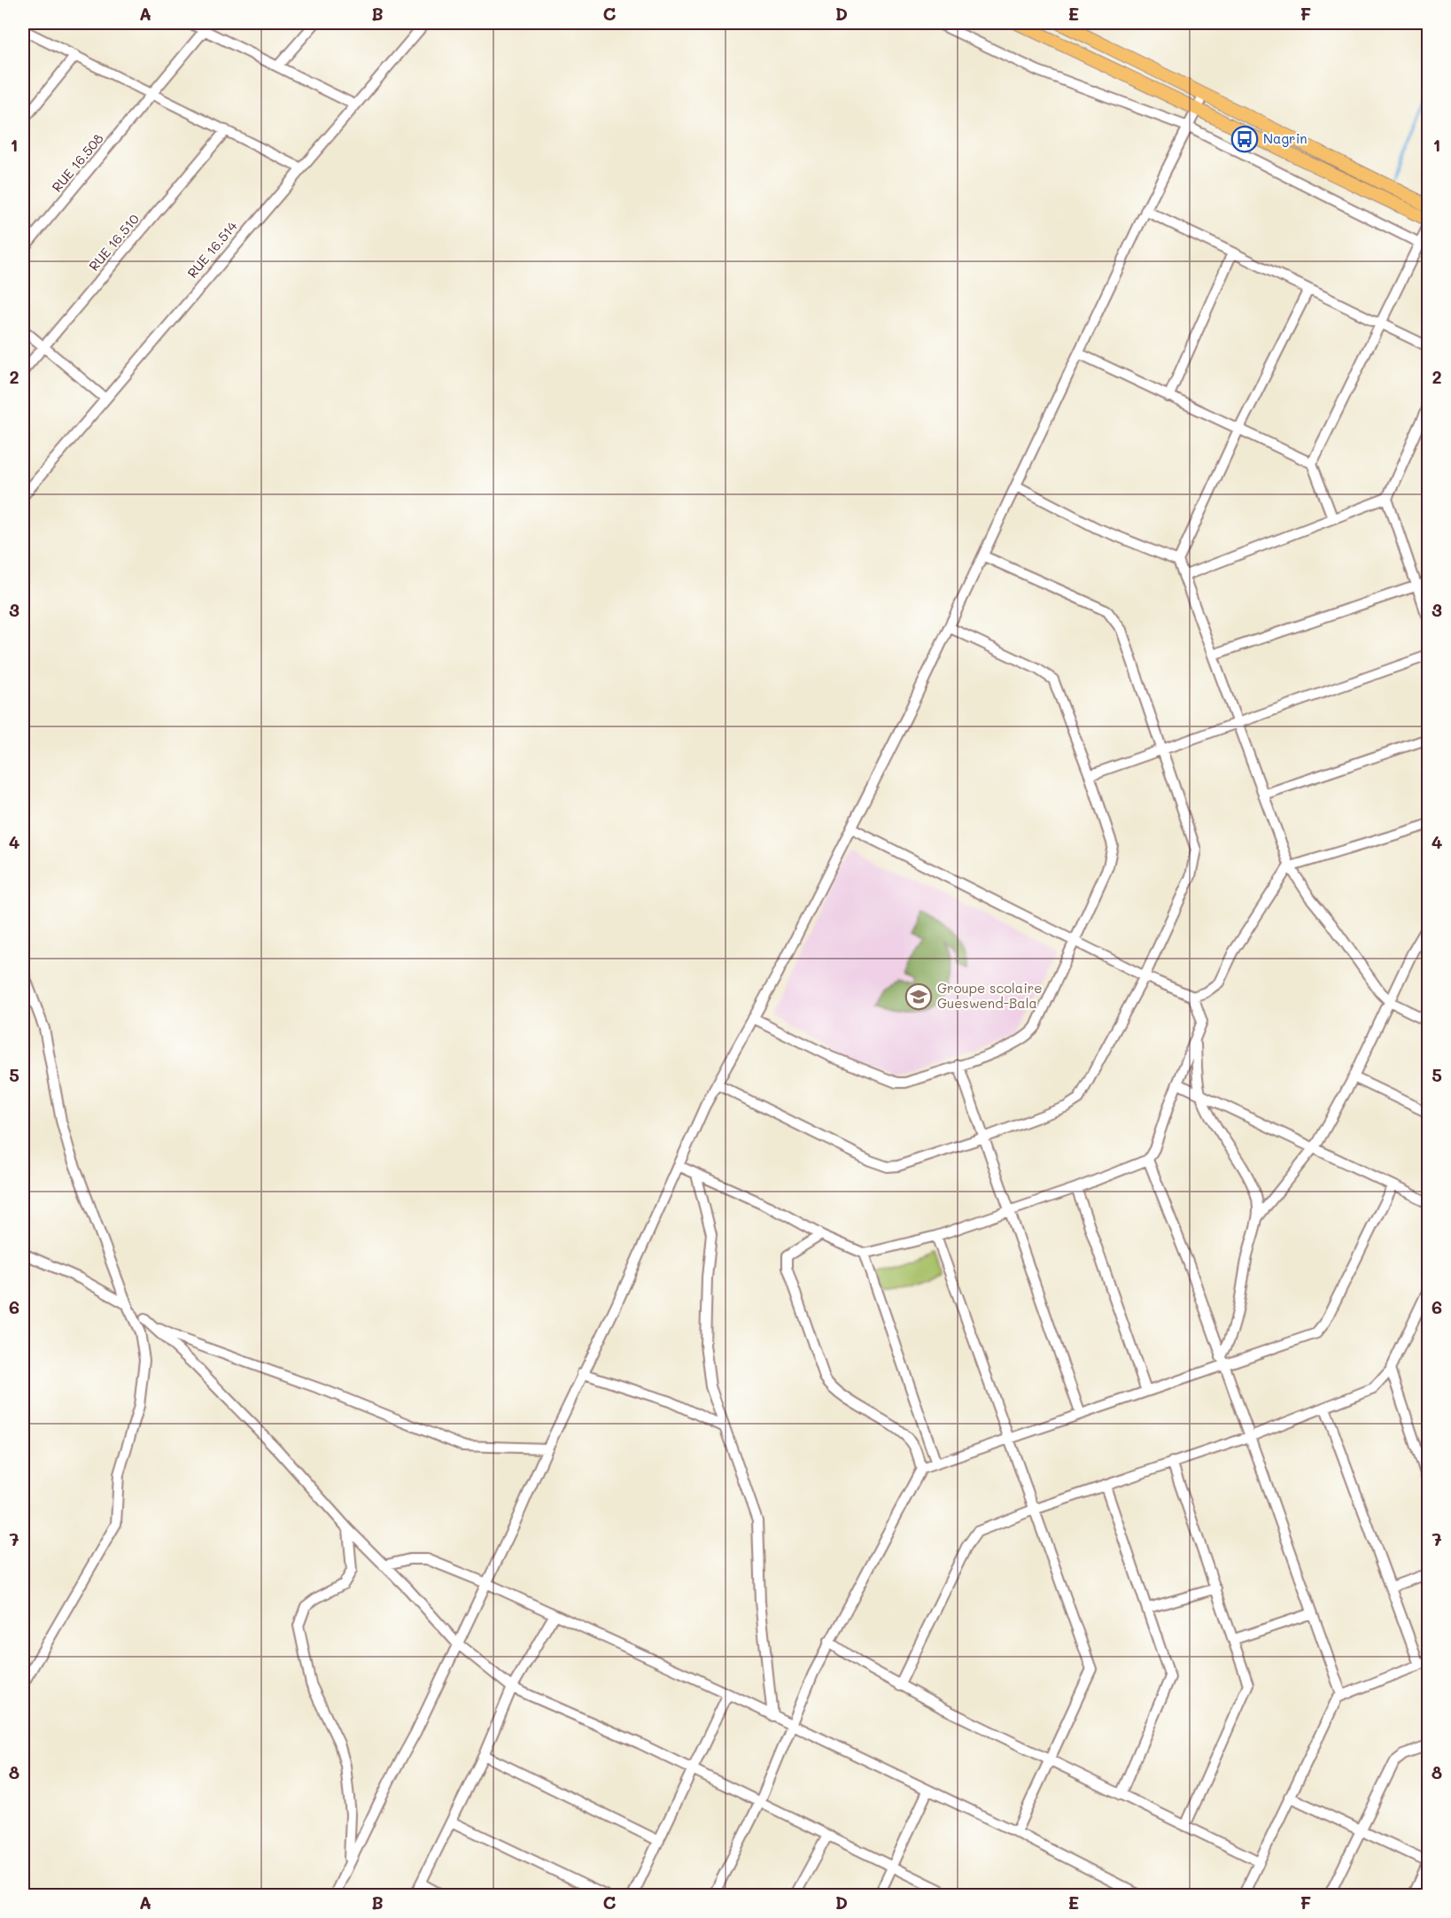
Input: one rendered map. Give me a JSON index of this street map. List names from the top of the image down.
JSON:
{
  "streets": {
    "street": ["RUE 16.508", "RUE 16.510", "RUE 16.514"]
  },
  "places": {
    "bus stop": ["Nagrin"],
    "school or university": ["Groupe scolaire Gueswend-Bala"]
  },
  "grid": {
    "columns": [
      "A",
      "B",
      "C",
      "D",
      "E",
      "F"
    ],
    "rows": [
      "1",
      "2",
      "3",
      "4",
      "5",
      "6",
      "7",
      "8"
    ]
  }
}
